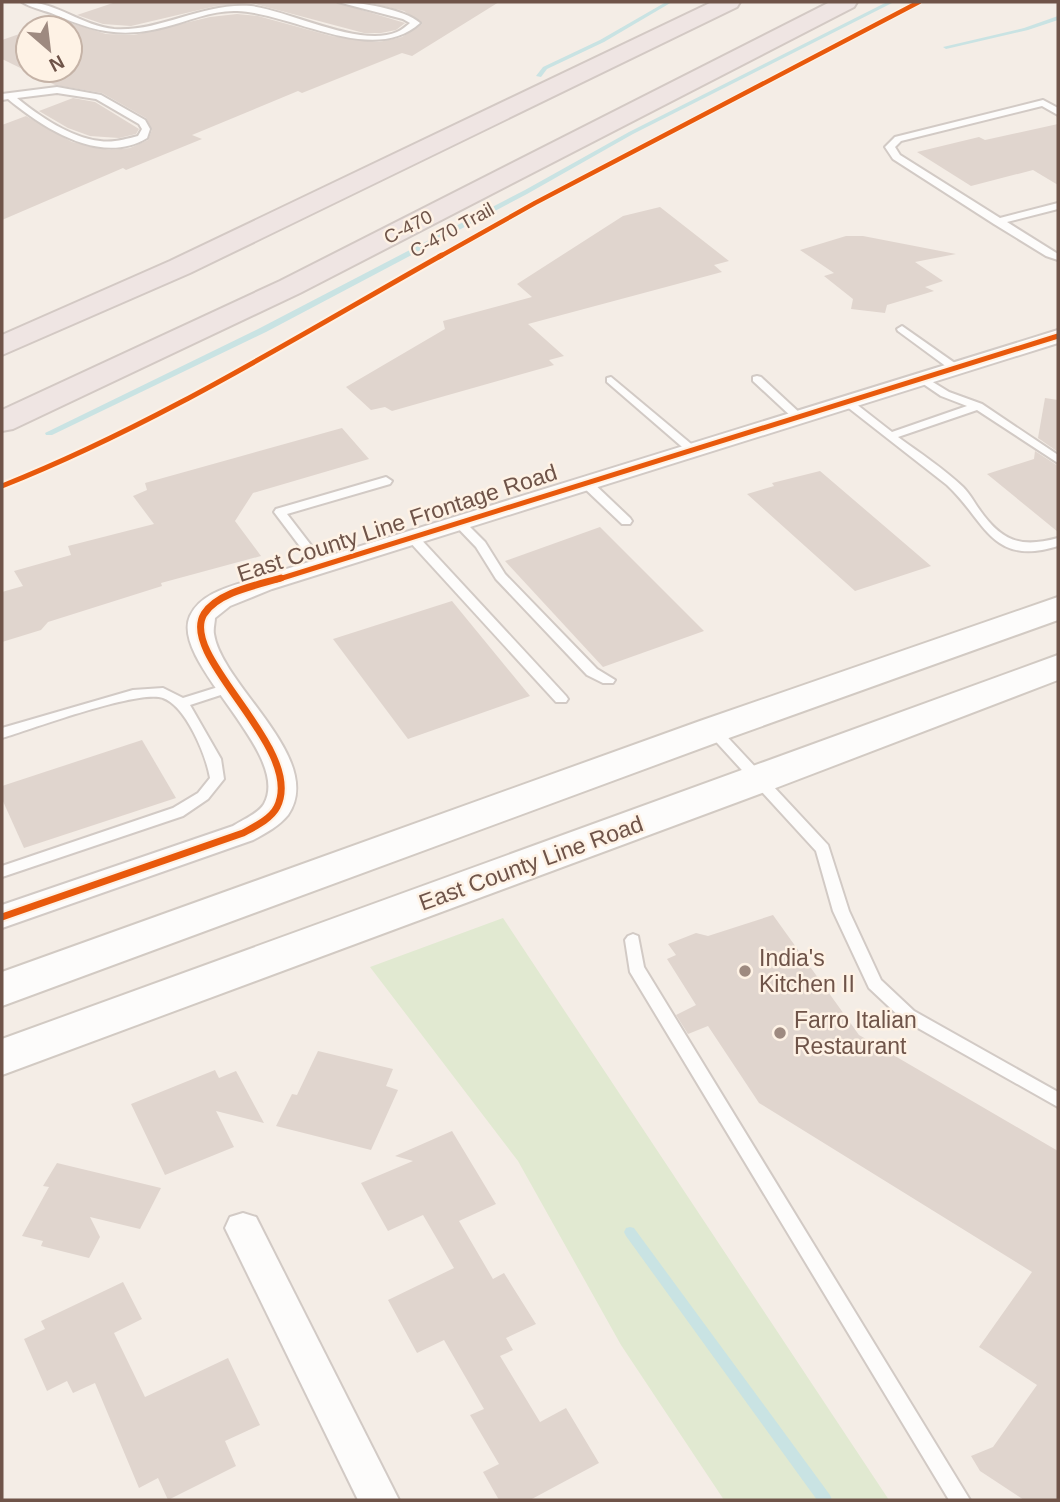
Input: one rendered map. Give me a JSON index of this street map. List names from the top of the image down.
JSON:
{
  "streets": {
    "highway": ["C-470"],
    "main road": ["East County Line Road"],
    "street": ["East County Line Frontage Road"],
    "cycle path": ["C-470 Trail"]
  },
  "places": ["India's Kitchen II", "Farro Italian Restaurant"],
  "north": "bottom right"
}
